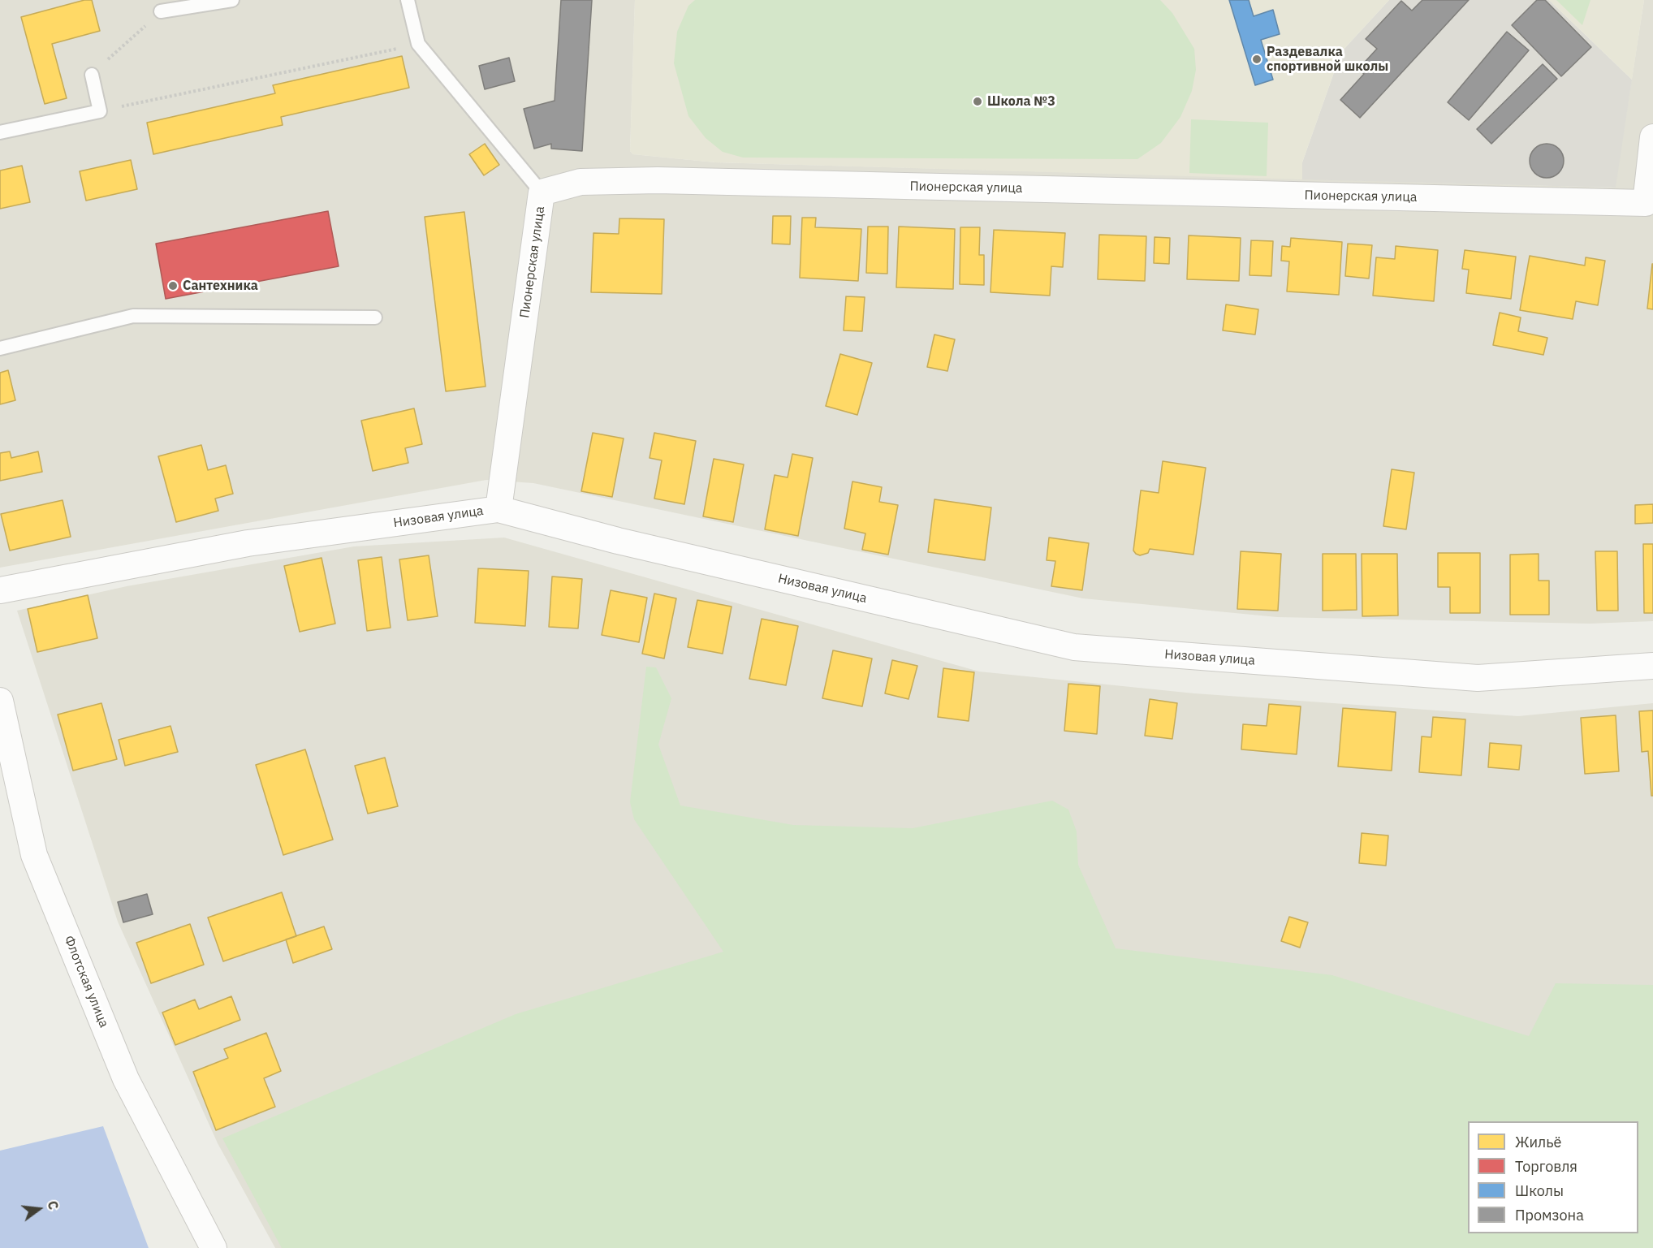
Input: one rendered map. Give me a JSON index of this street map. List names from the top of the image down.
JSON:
{
  "streets": {
    "street": ["Пионерская улица", "Низовая улица", "Флотская улица"]
  },
  "crossings": [
    ["Пионерская улица", "Низовая улица"]
  ],
  "places": ["Раздевалка спортивной школы", "Школа №3", "Сантехника"],
  "legend": [
    "Жильё",
    "Торговля",
    "Школы",
    "Промзона"
  ],
  "north": "right"
}
